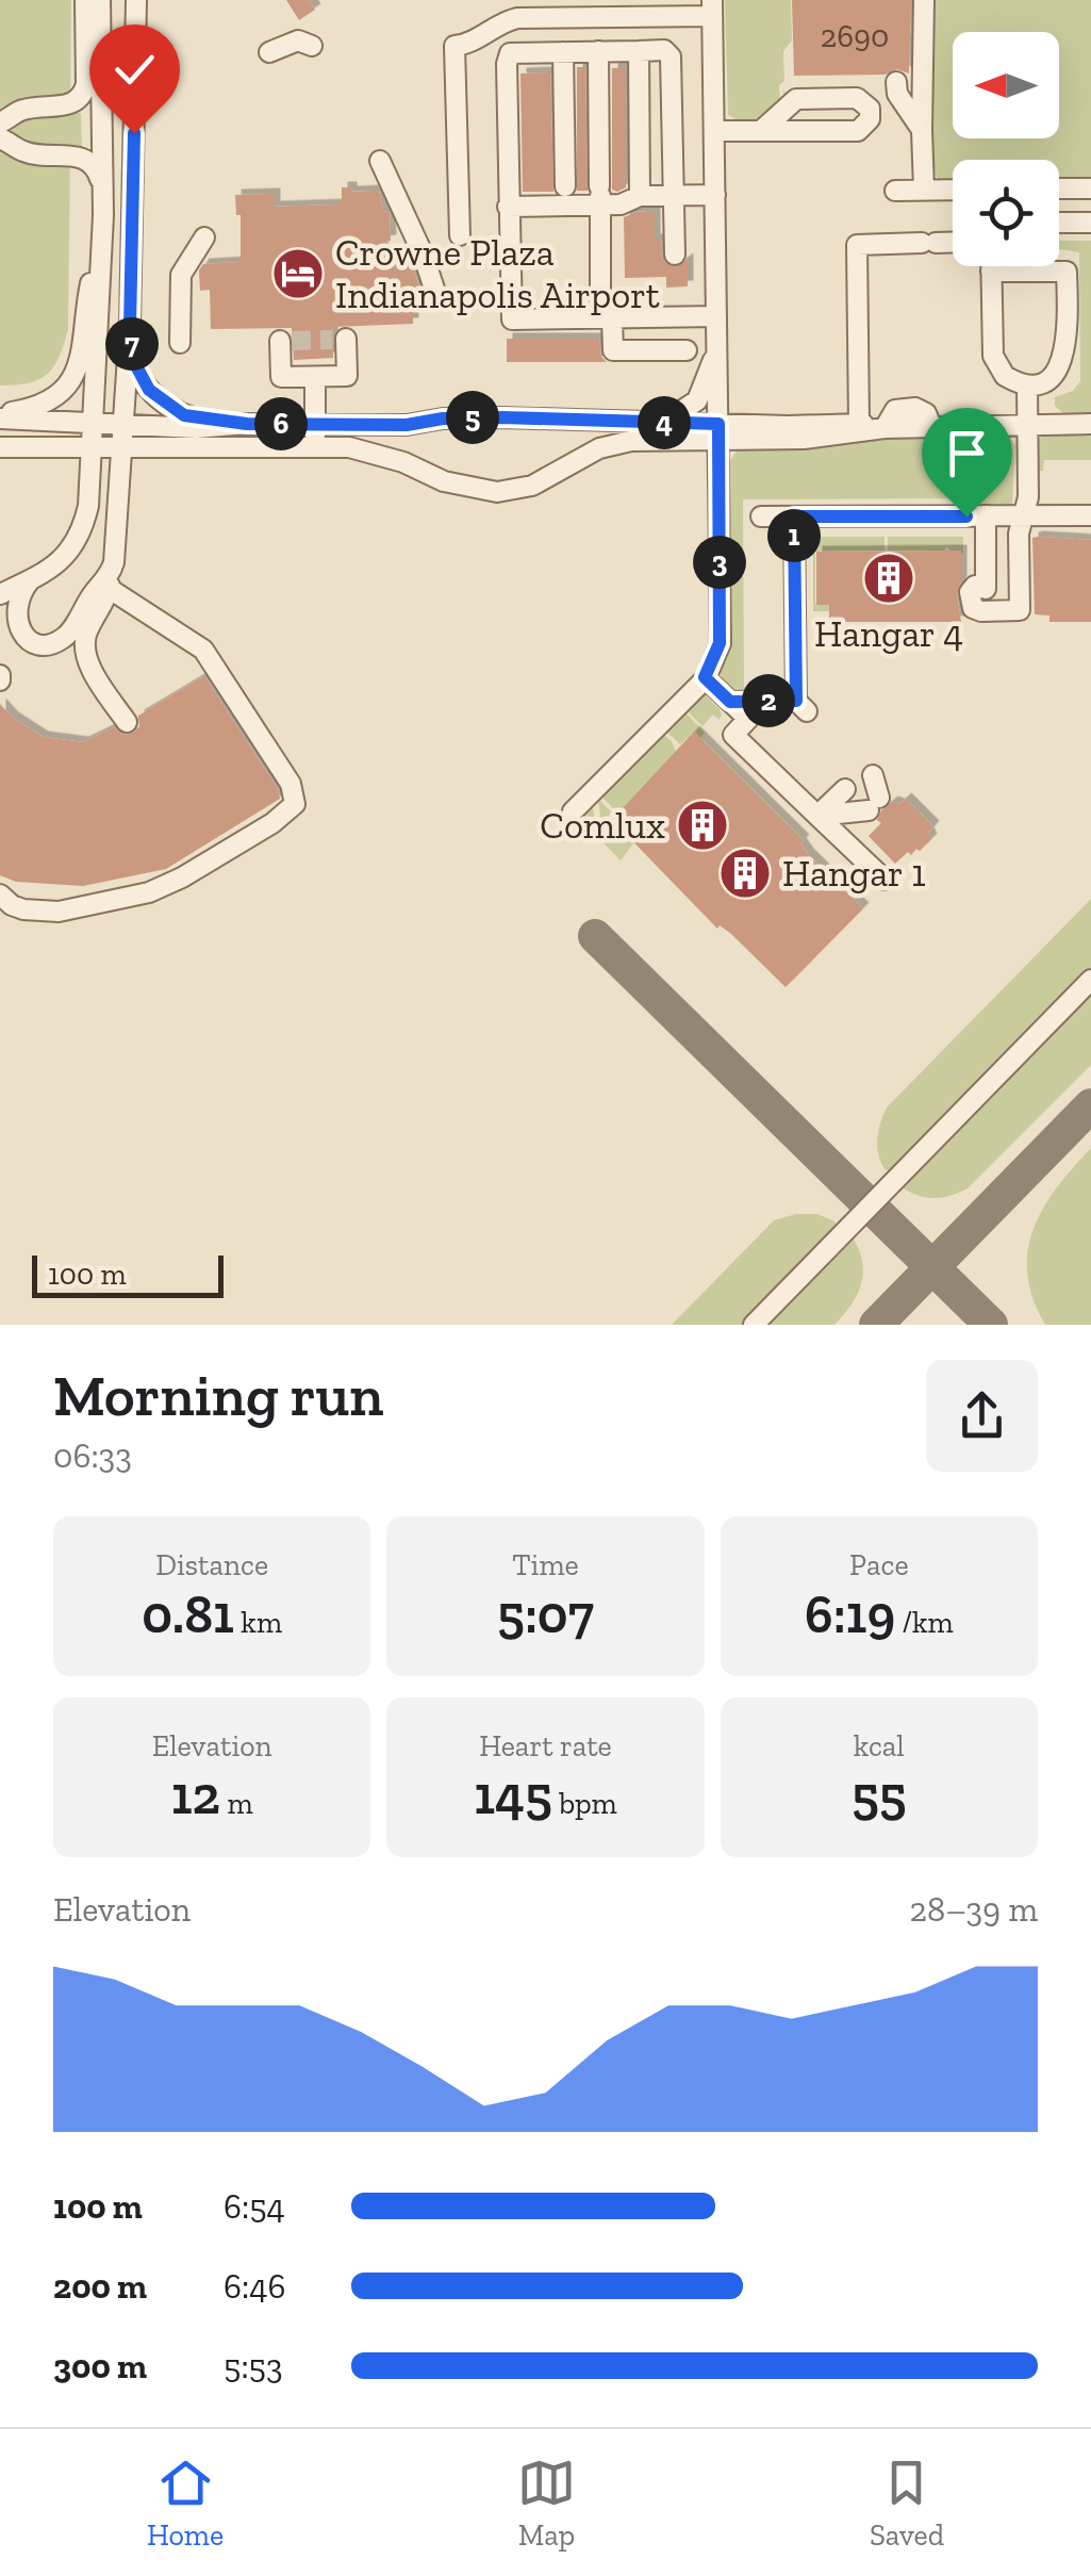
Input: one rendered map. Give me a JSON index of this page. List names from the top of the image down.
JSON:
{
  "places": {
    "hotel": ["Crowne Plaza Indianapolis Airport"],
    "building": ["Hangar 4", "Comlux", "Hangar 1"]
  },
  "house_numbers": ["2690"],
  "scale_bar": "100 m",
  "north": "left",
  "page": {
    "pins": [
      "7",
      "5",
      "4",
      "6",
      "1",
      "3",
      "2"
    ],
    "scale": "100 m",
    "heading": ["Morning run", "06:33"],
    "stats": [
      ["Distance", "0.81 km"],
      ["Time", "5:07"],
      ["Pace", "6:19 /km"],
      ["Elevation", "12 m"],
      ["Heart rate", "145 bpm"],
      ["kcal", "55"]
    ],
    "chart": ["Elevation", "28–39 m"],
    "list": [
      {
        "name": "100 m",
        "note": "6:54"
      },
      {
        "name": "200 m",
        "note": "6:46"
      },
      {
        "name": "300 m",
        "note": "5:53"
      }
    ],
    "tabs": ["Home", "Map", "Saved"]
  }
}
